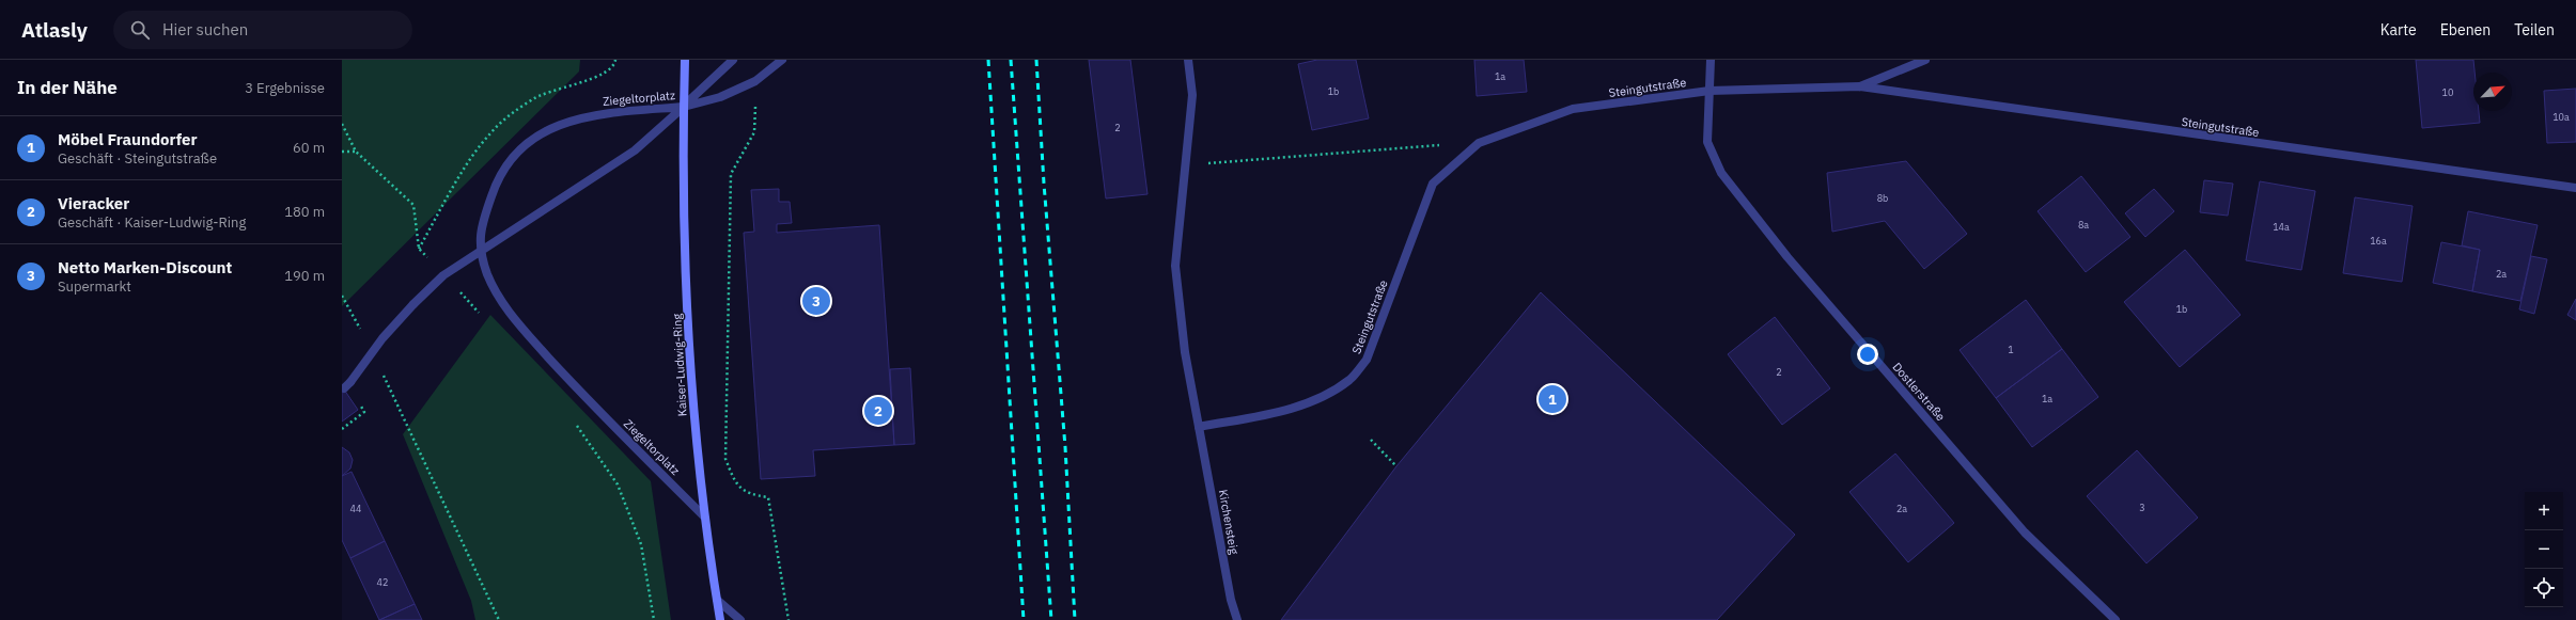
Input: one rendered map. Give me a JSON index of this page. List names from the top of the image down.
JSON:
{
  "streets": {
    "main road": ["Kaiser-Ludwig-Ring"],
    "street": [
      "Steingutstraße",
      "Ziegeltorplatz",
      "Dostlerstraße",
      "Kirchensteig"
    ]
  },
  "crossings": [
    ["Steingutstraße", "Dostlerstraße"],
    ["Steingutstraße", "Kirchensteig"],
    ["Ziegeltorplatz", "Kaiser-Ludwig-Ring"]
  ],
  "house_numbers": [
    "1a",
    "1b",
    "10",
    "10a",
    "2",
    "8b",
    "8a",
    "14a",
    "16a",
    "2a",
    "1b",
    "1",
    "2",
    "1a",
    "3",
    "44",
    "2a",
    "42"
  ],
  "north": "top right",
  "page": {
    "header": "Atlasly",
    "search": "Hier suchen",
    "nav": ["Karte", "Ebenen", "Teilen"],
    "heading": ["In der Nähe", "3 Ergebnisse"],
    "list": [
      {
        "mark": "1",
        "name": "Möbel Fraundorfer",
        "note": "Geschäft · Steingutstraße",
        "value": "60 m"
      },
      {
        "mark": "2",
        "name": "Vieracker",
        "note": "Geschäft · Kaiser-Ludwig-Ring",
        "value": "180 m"
      },
      {
        "mark": "3",
        "name": "Netto Marken-Discount",
        "note": "Supermarkt",
        "value": "190 m"
      }
    ],
    "pins": ["3", "1", "2"],
    "map_buttons": ["+", "−"]
  }
}
